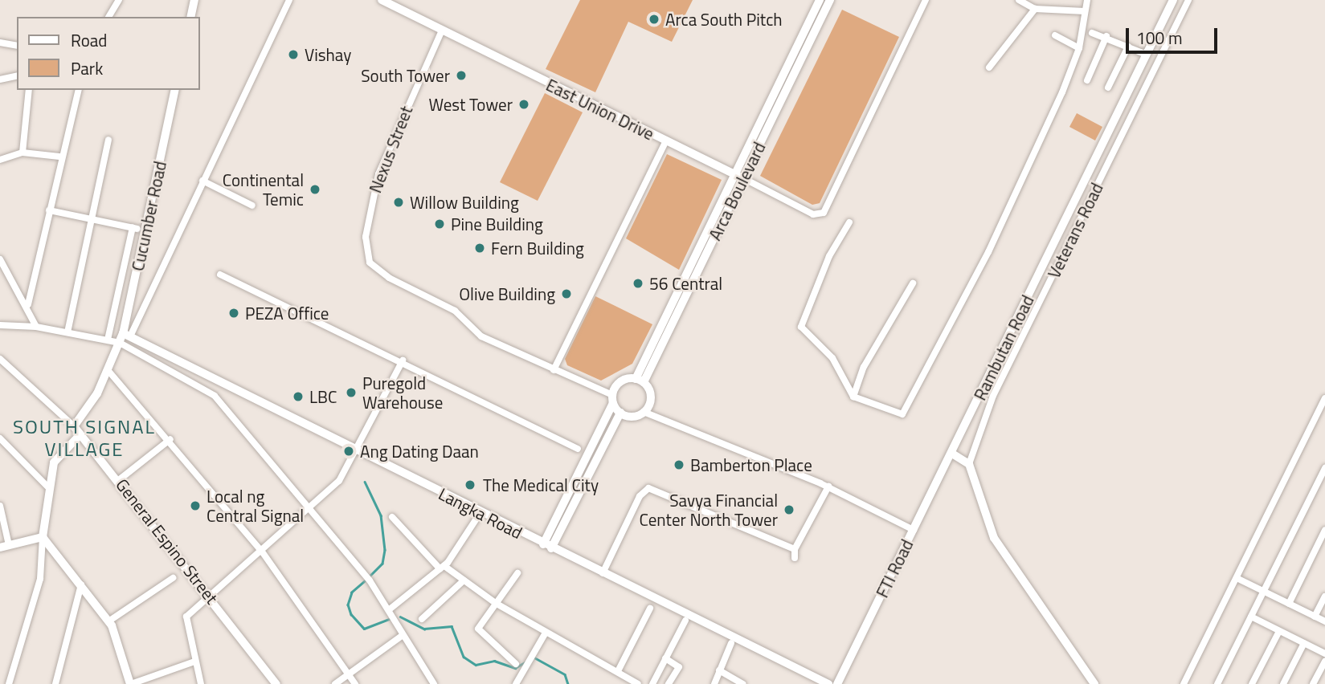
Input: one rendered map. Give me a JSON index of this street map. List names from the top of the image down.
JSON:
{
  "streets": {
    "main road": ["Cucumber Road", "General Espino Street"],
    "street": [
      "East Union Drive",
      "Nexus Street",
      "Arca Boulevard",
      "Veterans Road",
      "Rambutan Road",
      "Langka Road",
      "FTI Road"
    ]
  },
  "crossings": [
    ["East Union Drive", "Nexus Street"],
    ["East Union Drive", "Arca Boulevard"],
    ["Nexus Street", "Arca Boulevard"],
    ["Cucumber Road", "Langka Road"],
    ["Cucumber Road", "General Espino Street"],
    ["Rambutan Road", "FTI Road"]
  ],
  "districts": ["SOUTH SIGNAL VILLAGE"],
  "places": [
    "Arca South Pitch",
    "Vishay",
    "South Tower",
    "West Tower",
    "Continental Temic",
    "Willow Building",
    "Pine Building",
    "Fern Building",
    "56 Central",
    "Olive Building",
    "PEZA Office",
    "Puregold Warehouse",
    "LBC",
    "Ang Dating Daan",
    "Bamberton Place",
    "The Medical City",
    "Local ng Central Signal",
    "Savya Financial Center North Tower"
  ],
  "legend": ["Road", "Park"],
  "scale_bar": "100 m"
}
